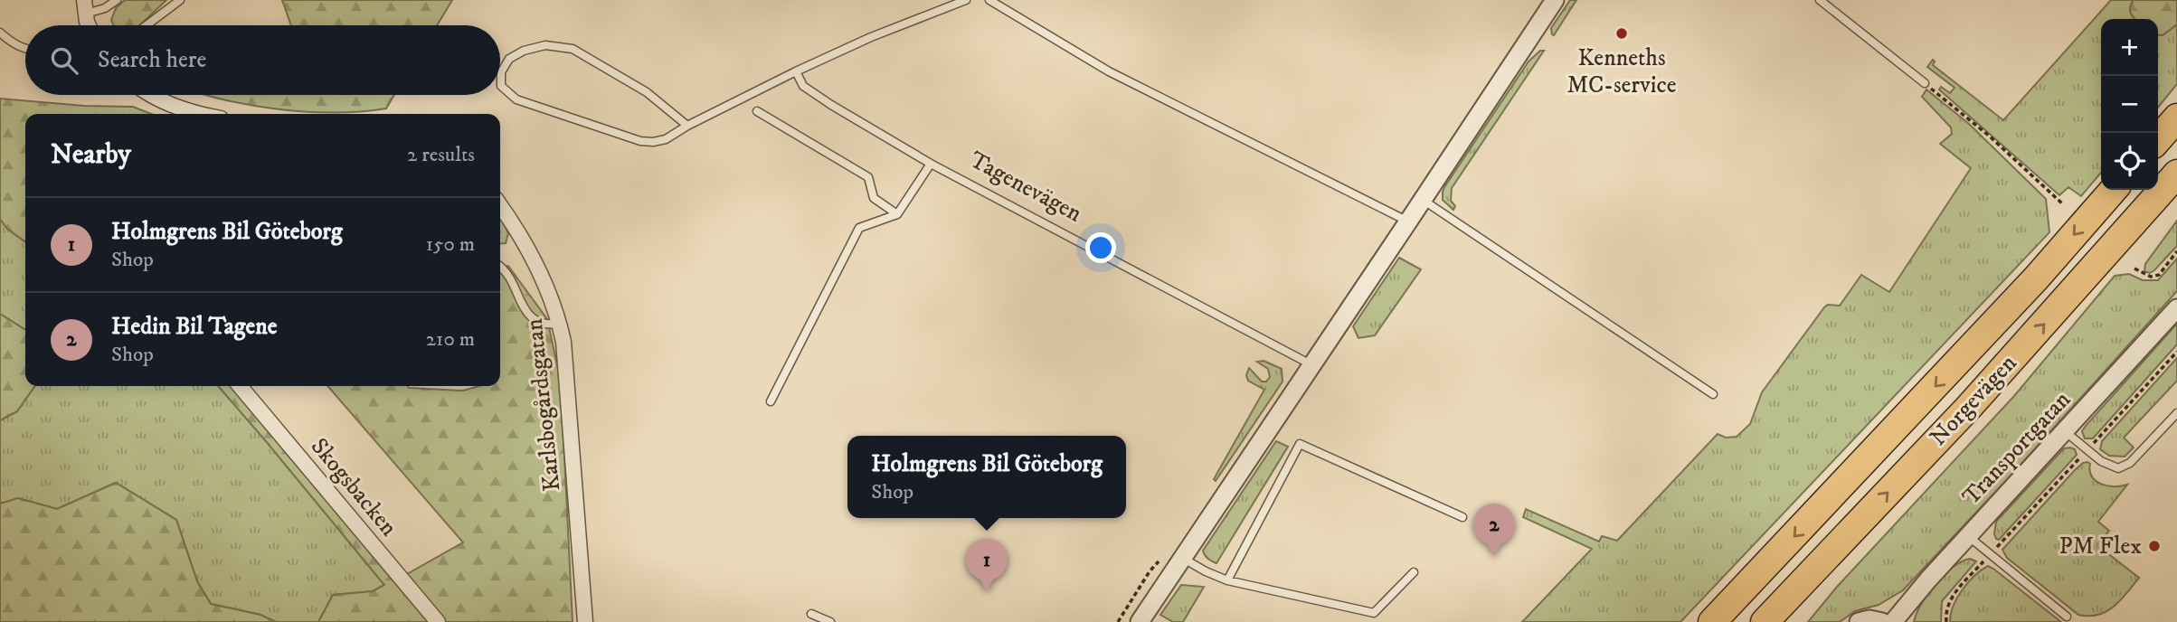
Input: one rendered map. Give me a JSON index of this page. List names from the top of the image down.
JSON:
{
  "streets": {
    "highway": ["Norgevägen"],
    "street": ["Karlsbogårdsgatan", "Transportgatan", "Skogsbacken"],
    "lane": ["Tagenevägen"]
  },
  "places": ["Kenneths MC-service", "PM Flex"],
  "page": {
    "map_buttons": ["+", "−"],
    "search": "Search here",
    "heading": ["Nearby", "2 results"],
    "list": [
      {
        "mark": "1",
        "name": "Holmgrens Bil Göteborg",
        "note": "Shop",
        "value": "150 m"
      },
      {
        "mark": "2",
        "name": "Hedin Bil Tagene",
        "note": "Shop",
        "value": "210 m"
      }
    ],
    "popup": ["Holmgrens Bil Göteborg", "Shop"],
    "pins": ["2", "1"]
  }
}
